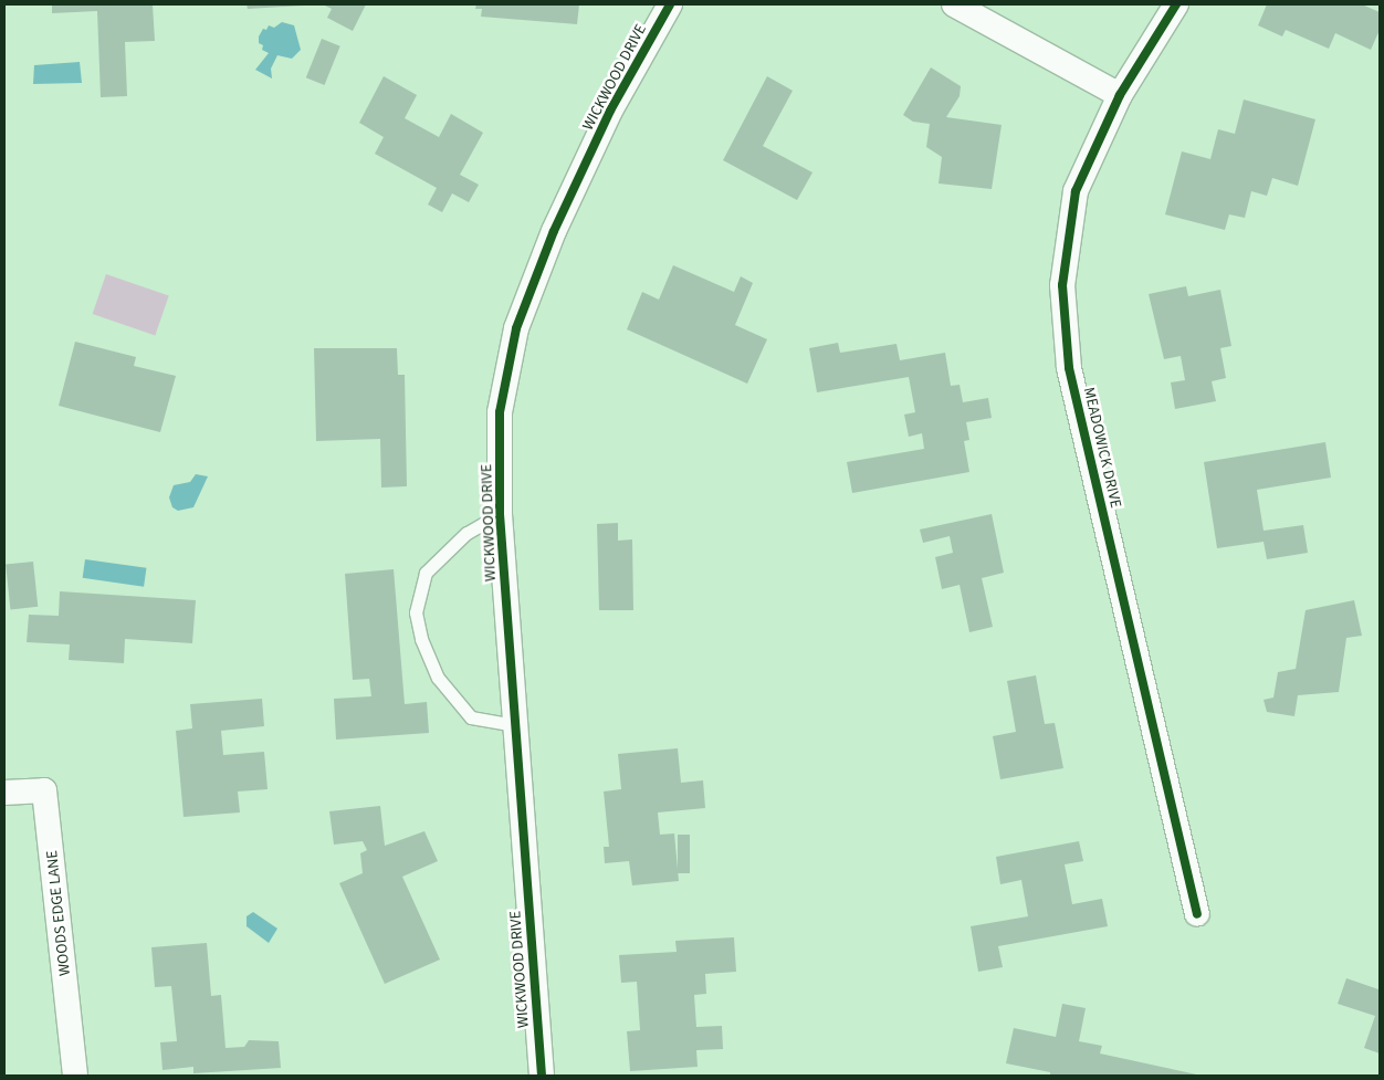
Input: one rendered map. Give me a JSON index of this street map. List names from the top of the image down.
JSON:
{
  "streets": {
    "street": ["WICKWOOD DRIVE", "MEADOWICK DRIVE", "WOODS EDGE LANE"]
  }
}
